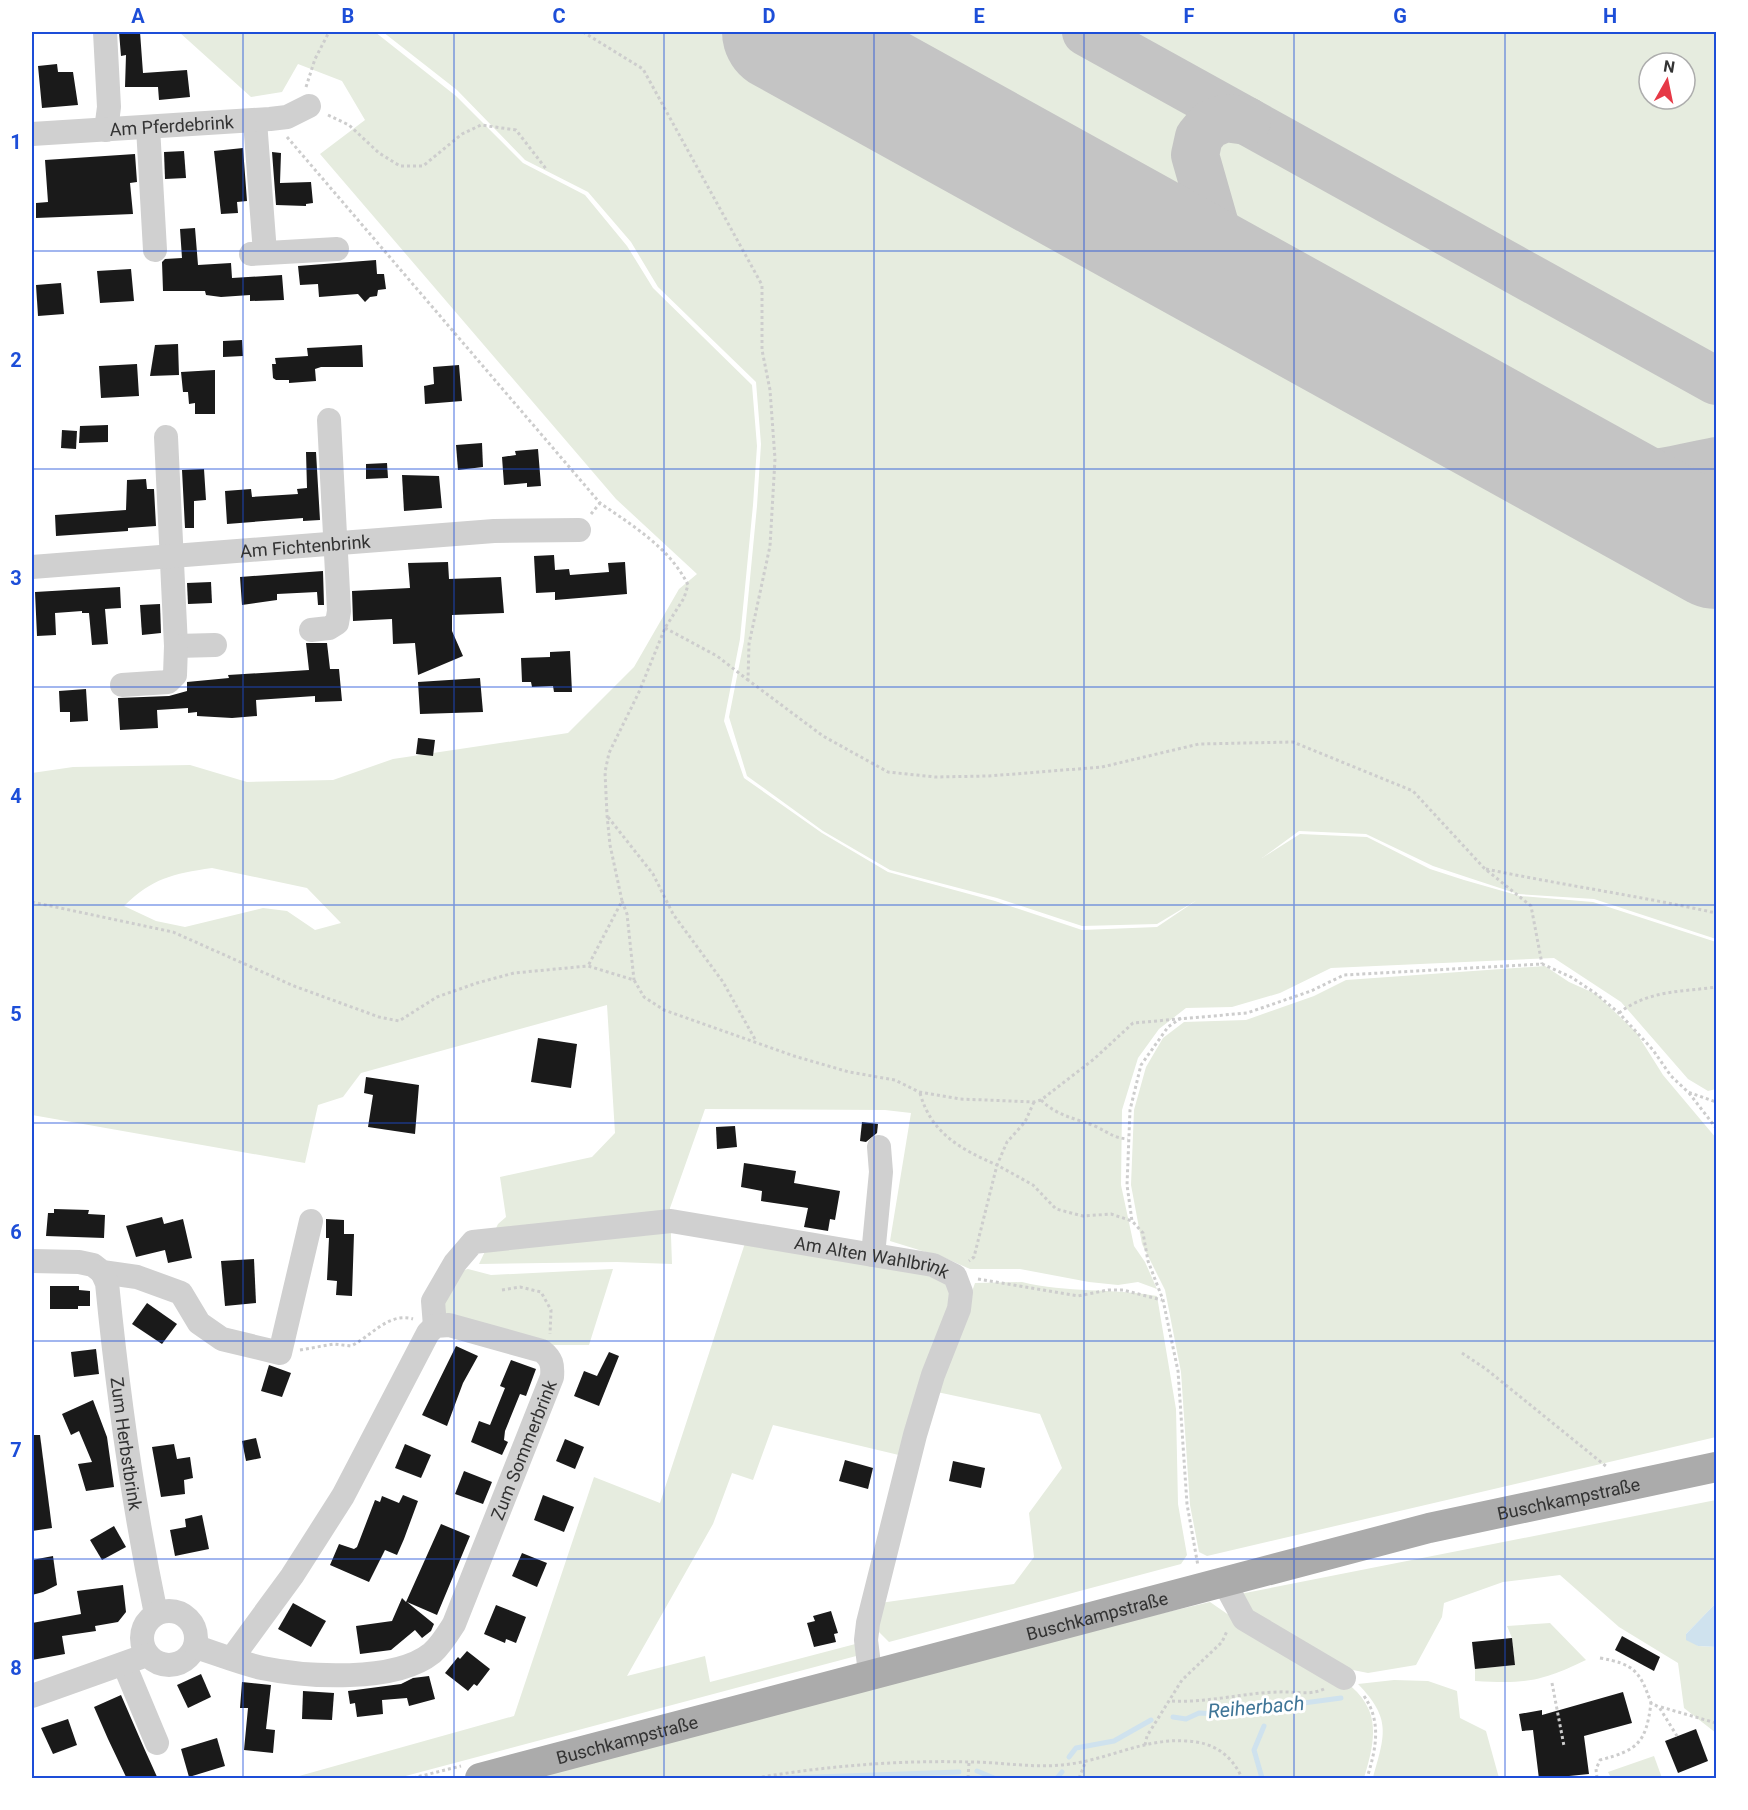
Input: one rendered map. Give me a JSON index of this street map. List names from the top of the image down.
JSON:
{
  "streets": {
    "main road": ["Buschkampstraße"],
    "street": [
      "Am Pferdebrink",
      "Am Fichtenbrink",
      "Am Alten Wahlbrink",
      "Zum Herbstbrink",
      "Zum Sommerbrink"
    ]
  },
  "crossings": [
    ["Am Alten Wahlbrink", "Zum Sommerbrink"],
    ["Am Alten Wahlbrink", "Buschkampstraße"],
    ["Zum Herbstbrink", "Zum Sommerbrink"]
  ],
  "water": ["Reiherbach"],
  "north": "top",
  "grid": {
    "columns": [
      "A",
      "B",
      "C",
      "D",
      "E",
      "F",
      "G",
      "H"
    ],
    "rows": [
      "1",
      "2",
      "3",
      "4",
      "5",
      "6",
      "7",
      "8"
    ]
  }
}
